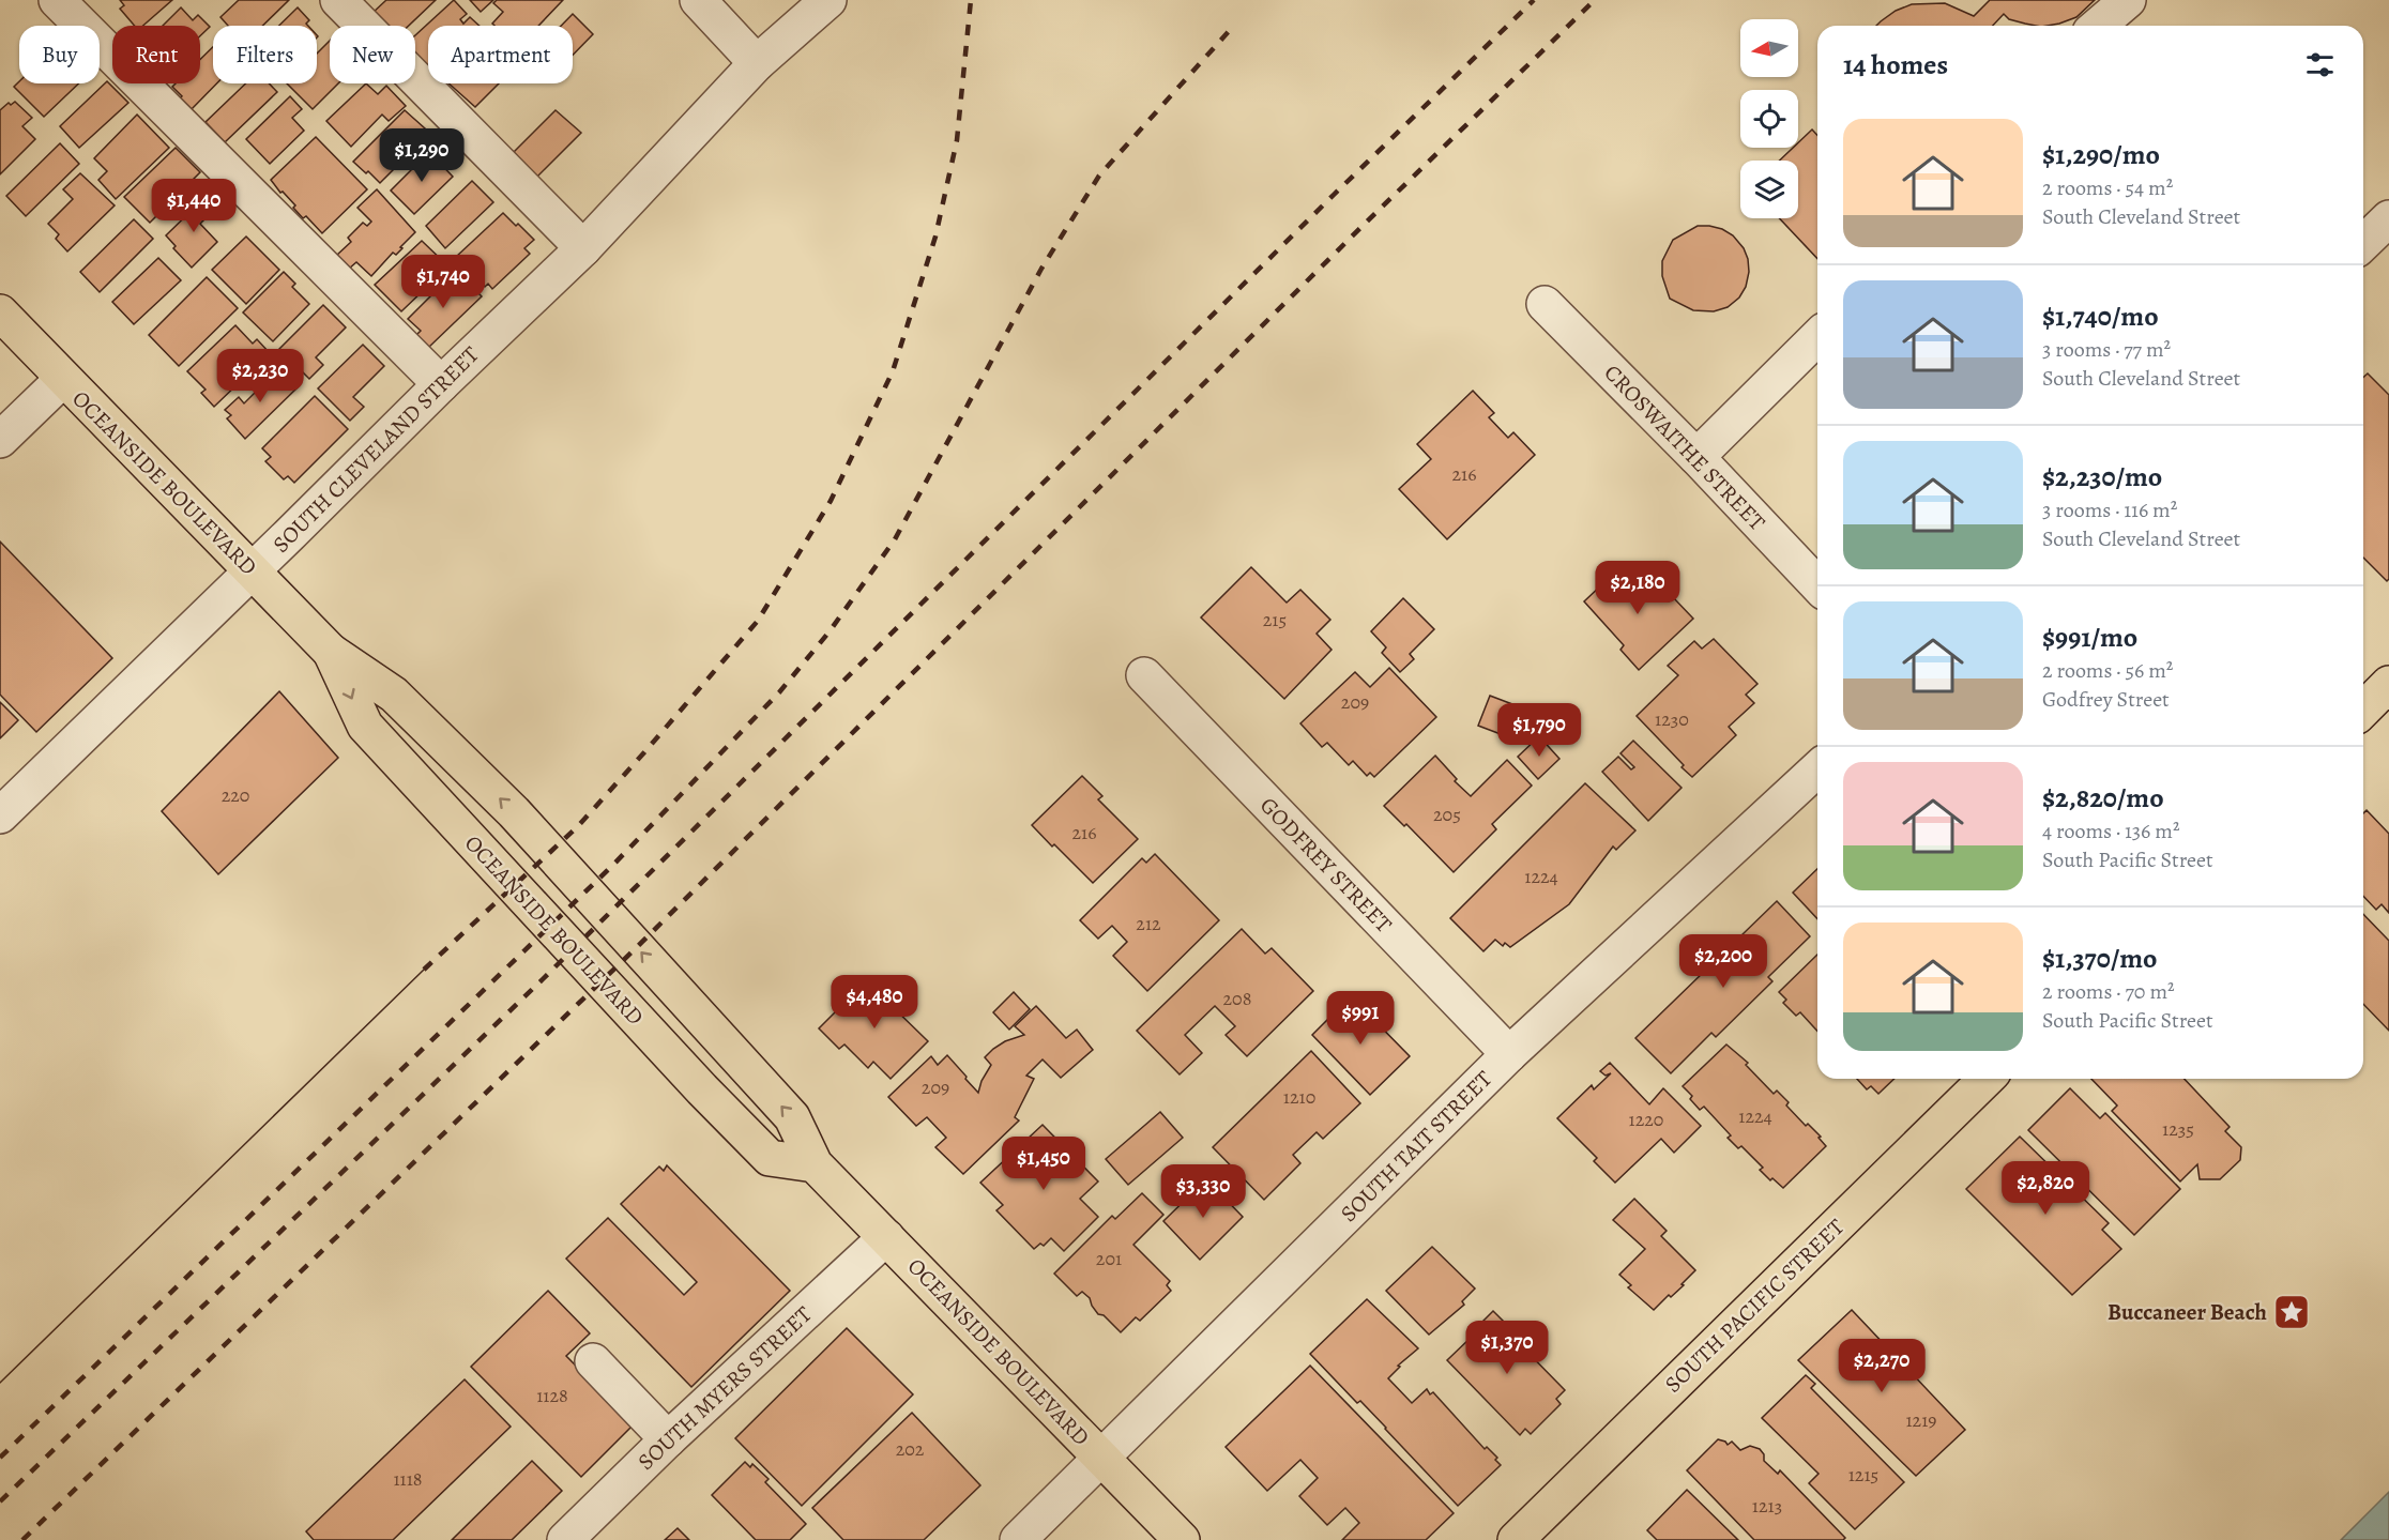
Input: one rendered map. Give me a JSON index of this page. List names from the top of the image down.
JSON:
{
  "streets": {
    "main road": ["OCEANSIDE BOULEVARD", "SOUTH PACIFIC STREET"],
    "street": [
      "CROSWAITHE STREET",
      "SOUTH CLEVELAND STREET",
      "GODFREY STREET",
      "SOUTH TAIT STREET",
      "SOUTH MYERS STREET"
    ]
  },
  "crossings": [
    ["SOUTH CLEVELAND STREET", "OCEANSIDE BOULEVARD"],
    ["OCEANSIDE BOULEVARD", "SOUTH TAIT STREET"],
    ["OCEANSIDE BOULEVARD", "SOUTH MYERS STREET"],
    ["GODFREY STREET", "SOUTH TAIT STREET"]
  ],
  "places": {
    "place": ["Buccaneer Beach"]
  },
  "house_numbers": [
    "216",
    "215",
    "209",
    "1230",
    "220",
    "205",
    "216",
    "1224",
    "212",
    "208",
    "209",
    "1210",
    "1224",
    "1220",
    "1235",
    "201",
    "1128",
    "1219",
    "202",
    "1215",
    "1118",
    "1213"
  ],
  "north": "left",
  "page": {
    "chip": [
      "Buy",
      "Rent",
      "Filters",
      "New",
      "Apartment"
    ],
    "heading": "14 homes",
    "list": [
      {
        "name": "$1,290/mo",
        "note": "2 rooms · 54 m² · South Cleveland Street"
      },
      {
        "name": "$1,740/mo",
        "note": "3 rooms · 77 m² · South Cleveland Street"
      },
      {
        "name": "$2,230/mo",
        "note": "3 rooms · 116 m² · South Cleveland Street"
      },
      {
        "name": "$991/mo",
        "note": "2 rooms · 56 m² · Godfrey Street"
      },
      {
        "name": "$2,820/mo",
        "note": "4 rooms · 136 m² · South Pacific Street"
      },
      {
        "name": "$1,370/mo",
        "note": "2 rooms · 70 m² · South Pacific Street"
      }
    ],
    "price": [
      "$1,290",
      "$1,440",
      "$1,740",
      "$2,230",
      "$2,180",
      "$1,790",
      "$2,200",
      "$4,480",
      "$991",
      "$1,450",
      "$2,820",
      "$3,330",
      "$1,370",
      "$2,270"
    ]
  }
}
